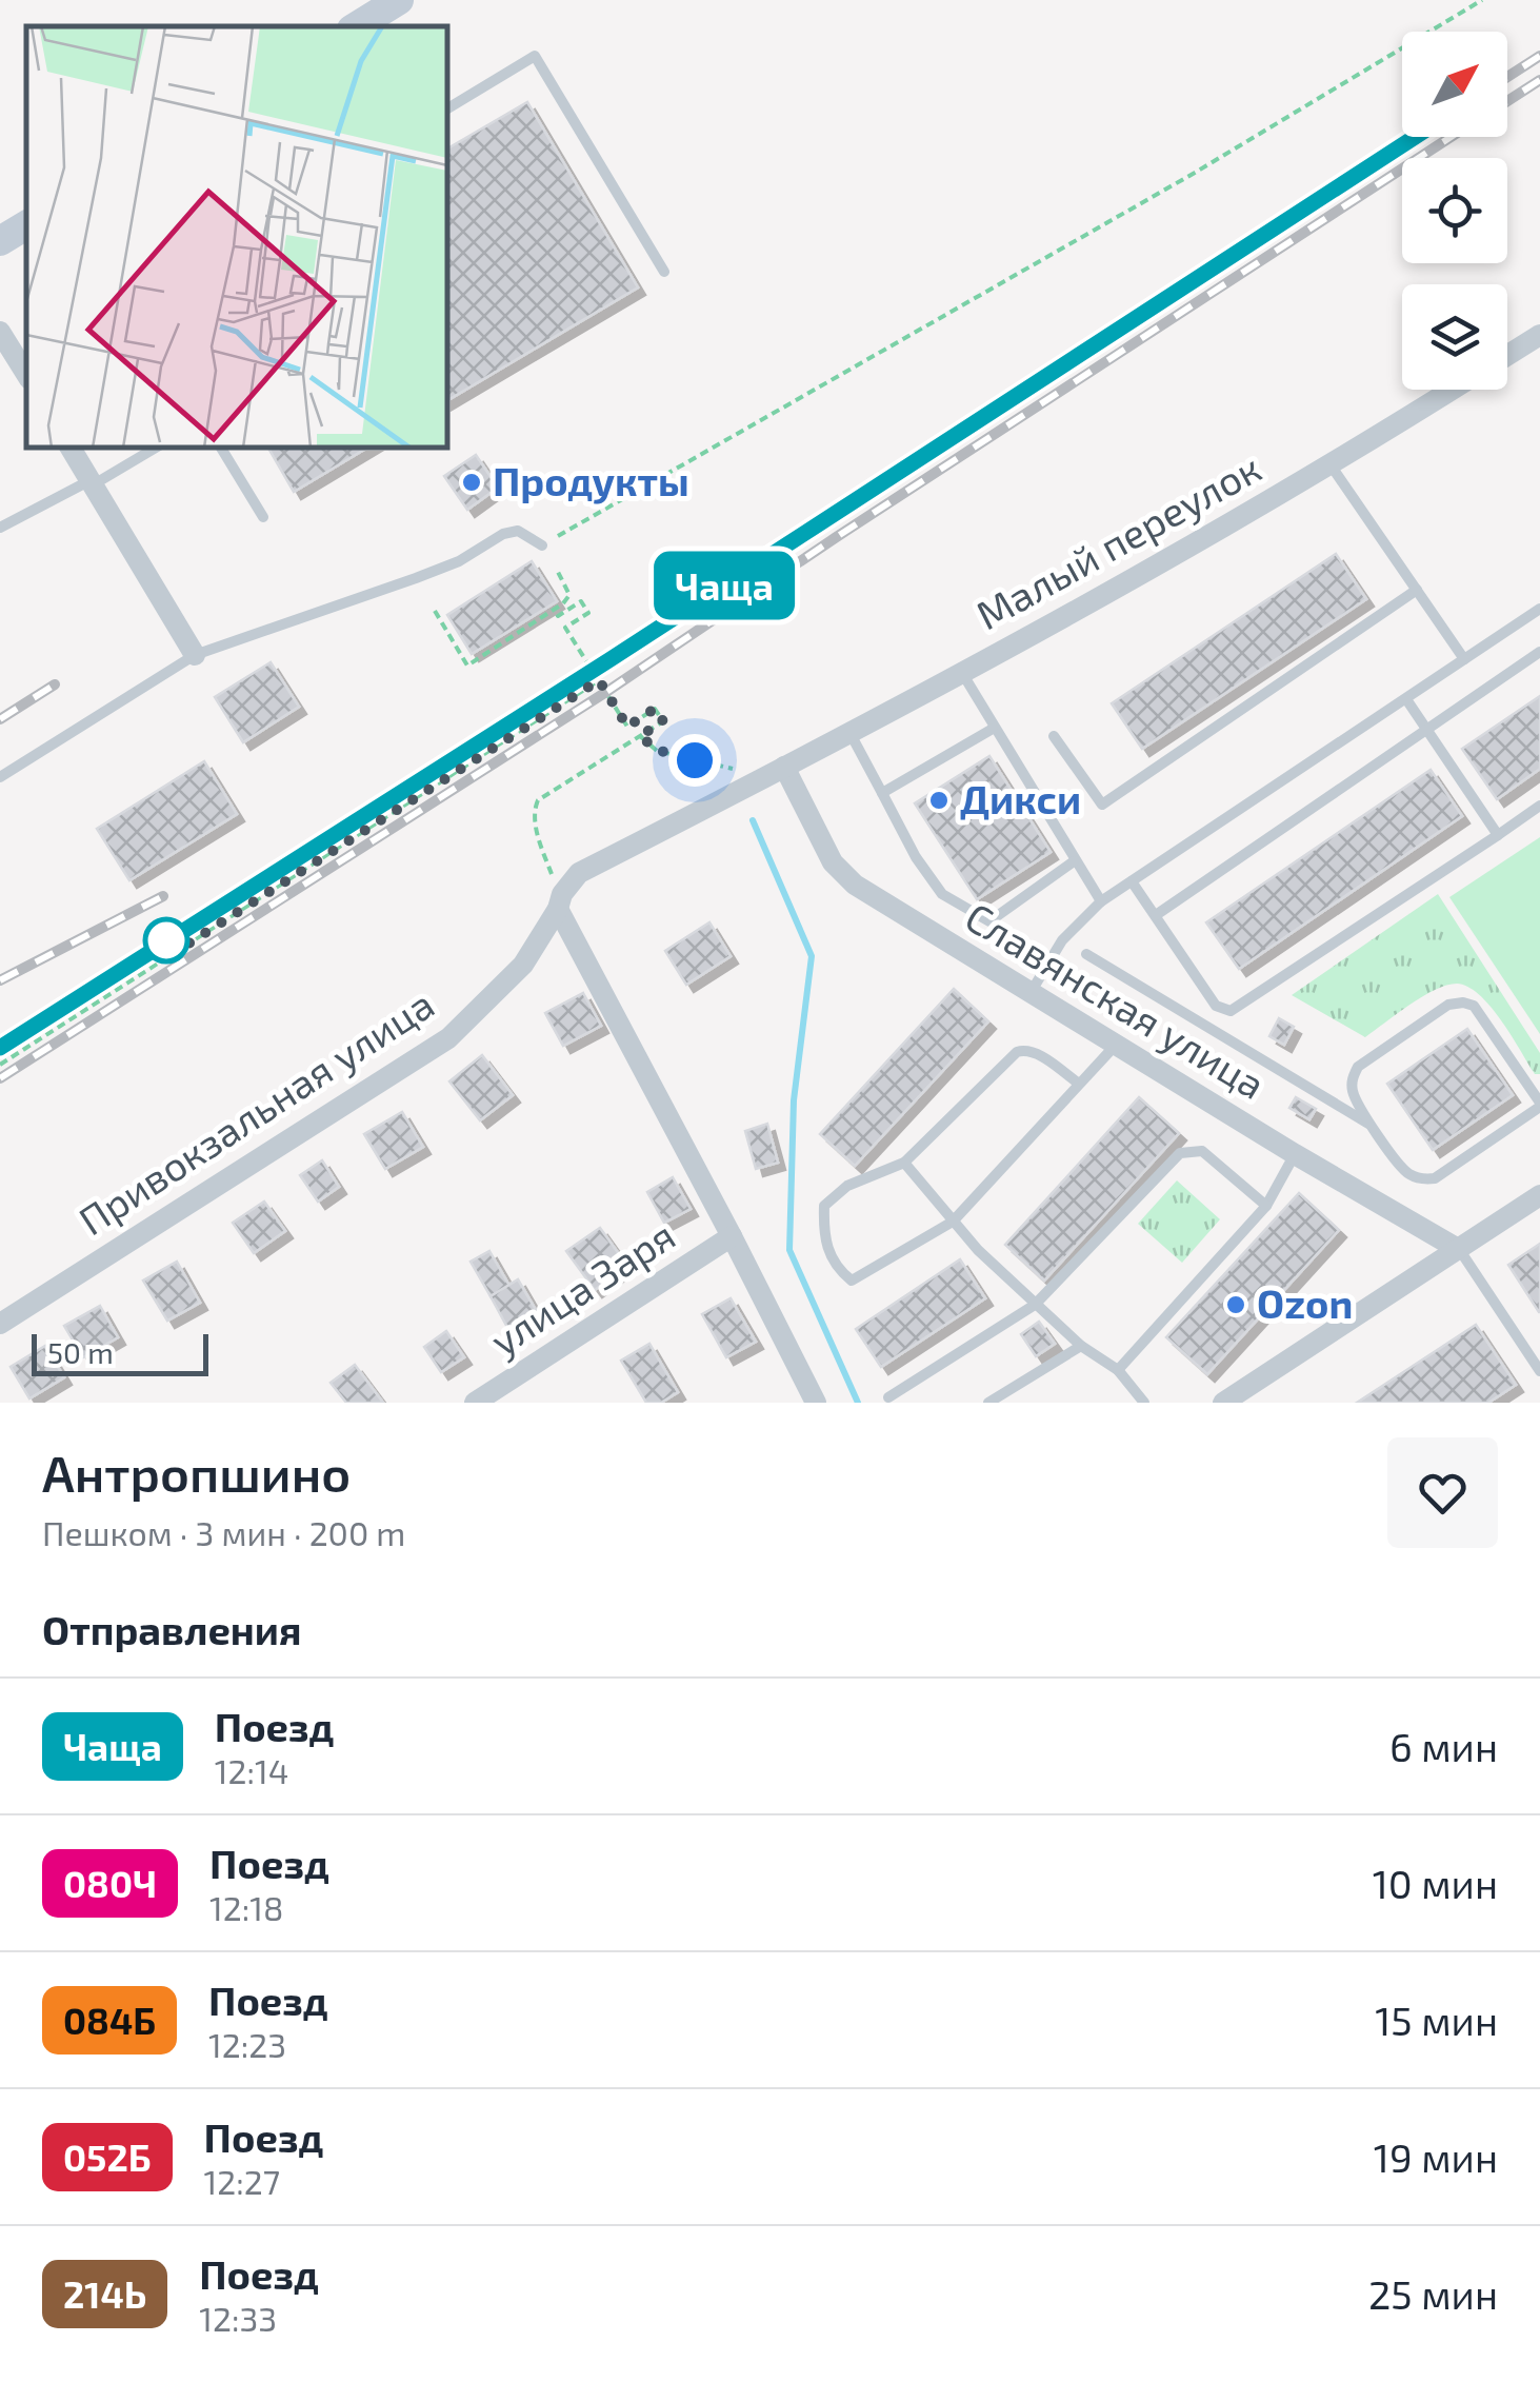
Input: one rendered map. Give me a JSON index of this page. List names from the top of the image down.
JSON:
{
  "streets": {
    "street": [
      "Малый переулок",
      "Славянская улица",
      "Привокзальная улица",
      "улица Заря"
    ]
  },
  "crossings": [
    ["Малый переулок", "Славянская улица"],
    ["Малый переулок", "Привокзальная улица"],
    ["Славянская улица", "Привокзальная улица"]
  ],
  "places": ["Продукты", "Дикси", "Ozon"],
  "scale_bar": "50 m",
  "north": "top right",
  "page": {
    "on_map": "Чаща",
    "scale": "50 m",
    "heading": [
      ["Антропшино", "Пешком · 3 мин · 200 m"],
      "Отправления"
    ],
    "list": [
      {
        "mark": "Чаща",
        "name": "Поезд",
        "note": "12:14",
        "value": "6 мин"
      },
      {
        "mark": "080Ч",
        "name": "Поезд",
        "note": "12:18",
        "value": "10 мин"
      },
      {
        "mark": "084Б",
        "name": "Поезд",
        "note": "12:23",
        "value": "15 мин"
      },
      {
        "mark": "052Б",
        "name": "Поезд",
        "note": "12:27",
        "value": "19 мин"
      },
      {
        "mark": "214Ь",
        "name": "Поезд",
        "note": "12:33",
        "value": "25 мин"
      }
    ]
  }
}
